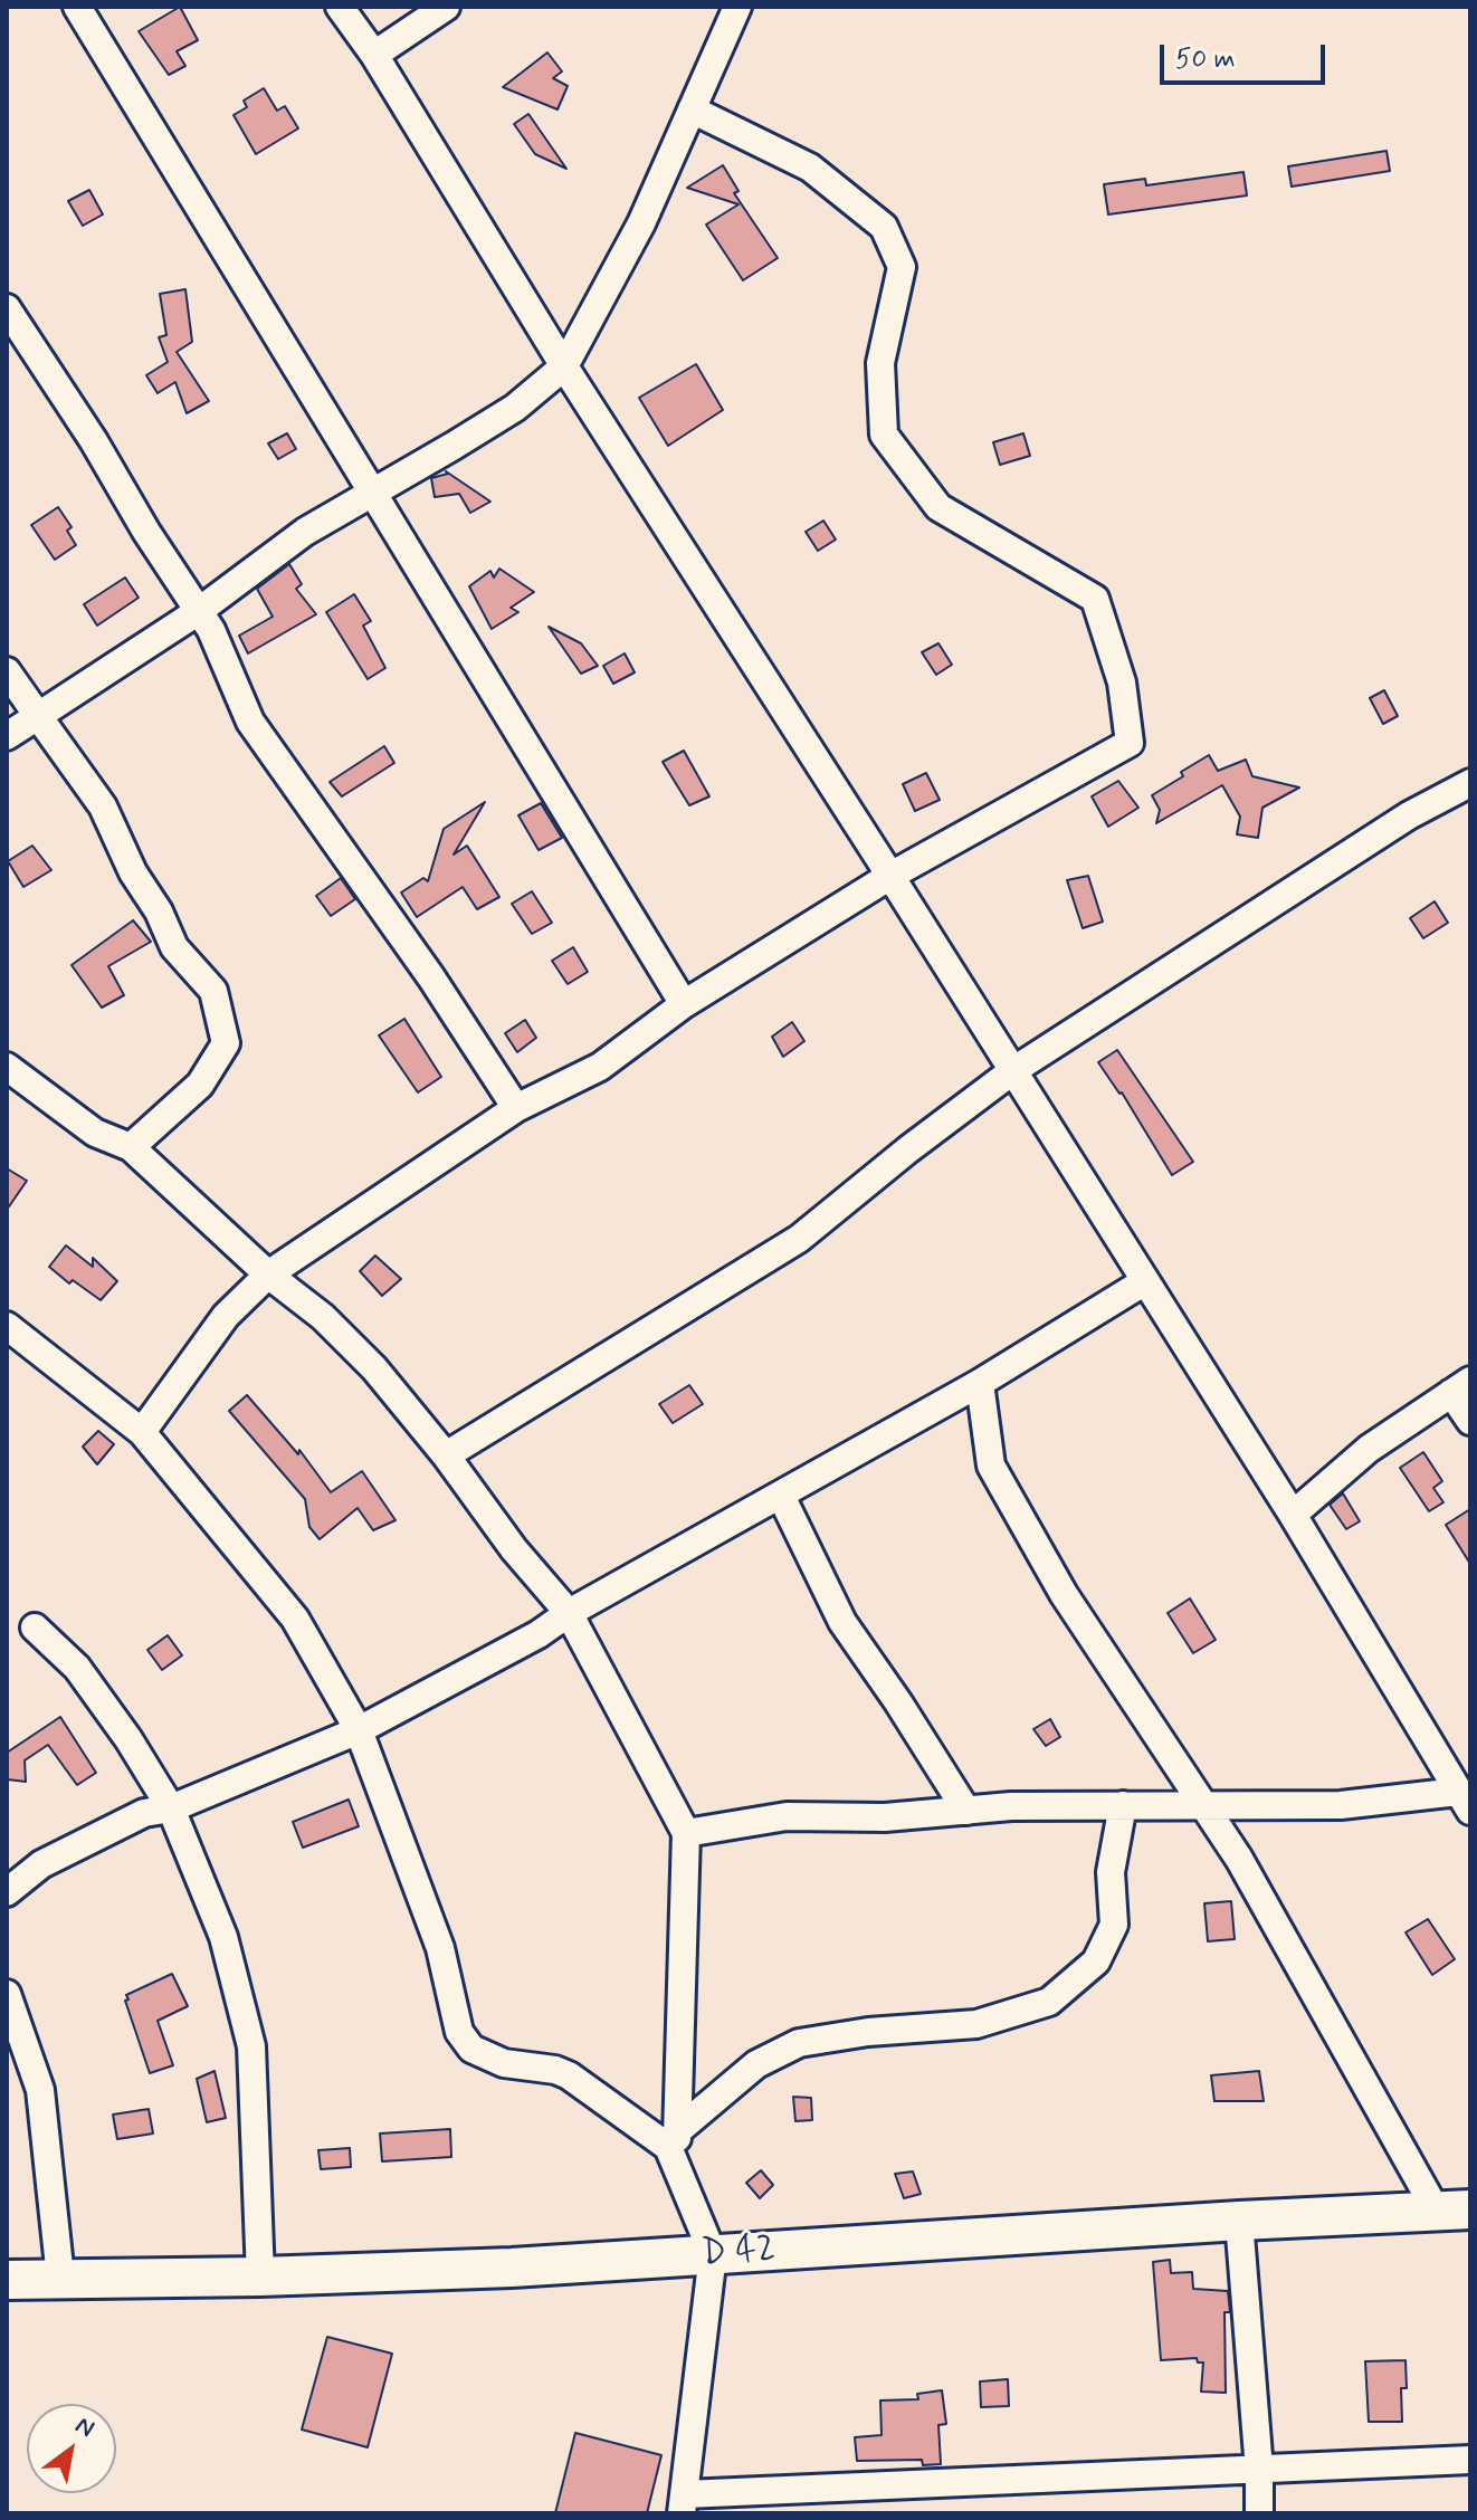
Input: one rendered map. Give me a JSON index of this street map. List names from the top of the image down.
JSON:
{
  "streets": {
    "street": ["D 42"]
  },
  "scale_bar": "50 m",
  "north": "top right"
}
